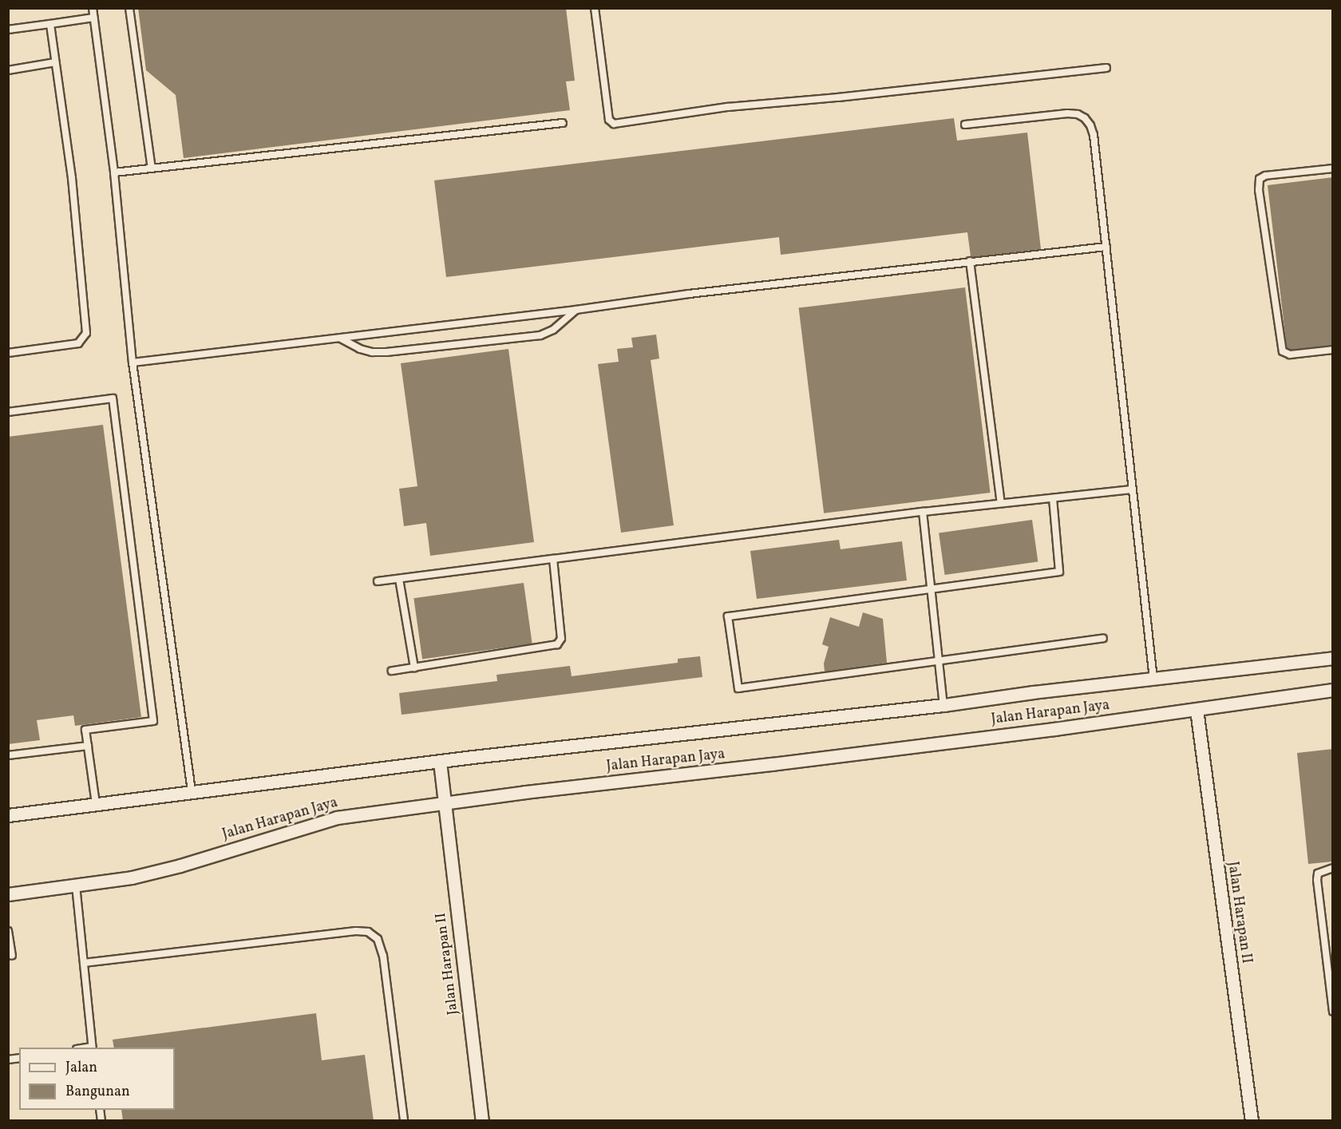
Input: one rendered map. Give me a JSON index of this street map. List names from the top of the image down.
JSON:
{
  "streets": {
    "street": ["Jalan Harapan Jaya", "Jalan Harapan II"]
  },
  "crossings": [
    ["Jalan Harapan Jaya", "Jalan Harapan II"]
  ],
  "legend": ["Jalan", "Bangunan"]
}
